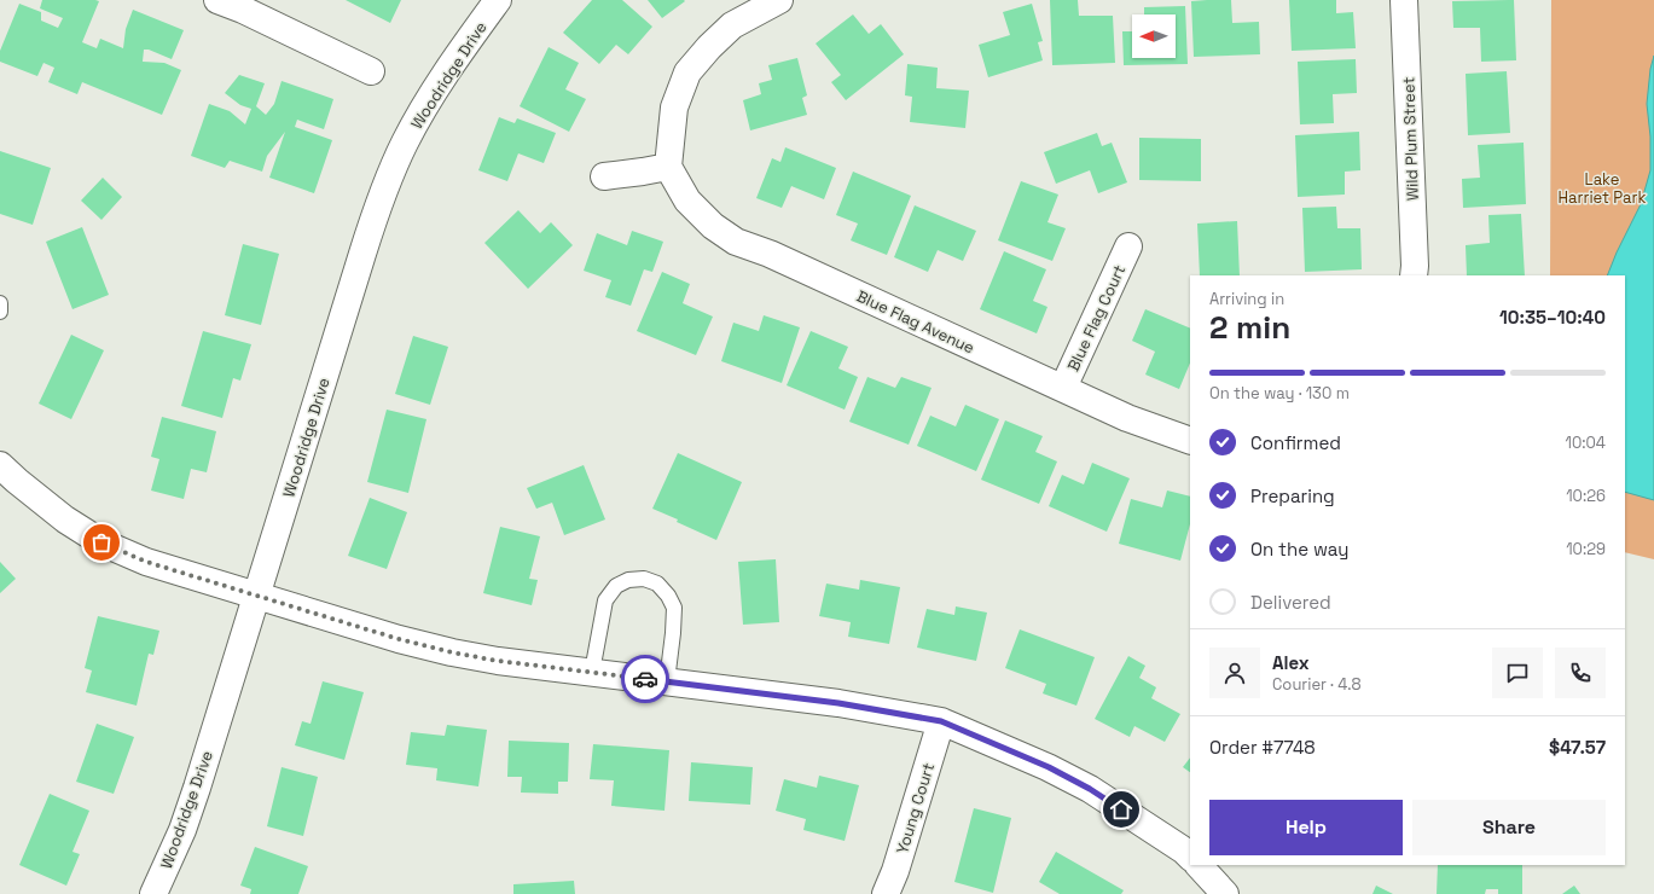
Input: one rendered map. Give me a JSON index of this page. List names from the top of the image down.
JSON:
{
  "streets": {
    "street": [
      "Woodridge Drive",
      "Wild Plum Street",
      "Blue Flag Court",
      "Blue Flag Avenue",
      "Young Court"
    ]
  },
  "crossings": [
    ["Blue Flag Court", "Blue Flag Avenue"]
  ],
  "parks": ["Lake Harriet Park"],
  "north": "left",
  "page": {
    "heading": ["2 min", "Arriving in", "10:35–10:40"],
    "panel": [
      "Alex",
      "Courier · 4.8",
      "Order #7748",
      "$47.57"
    ],
    "bar": "On the way · 130 m",
    "list": [
      ["Confirmed", "10:04"],
      ["Preparing", "10:26"],
      ["On the way", "10:29"],
      "Delivered"
    ],
    "buttons": ["Help", "Share"]
  }
}
